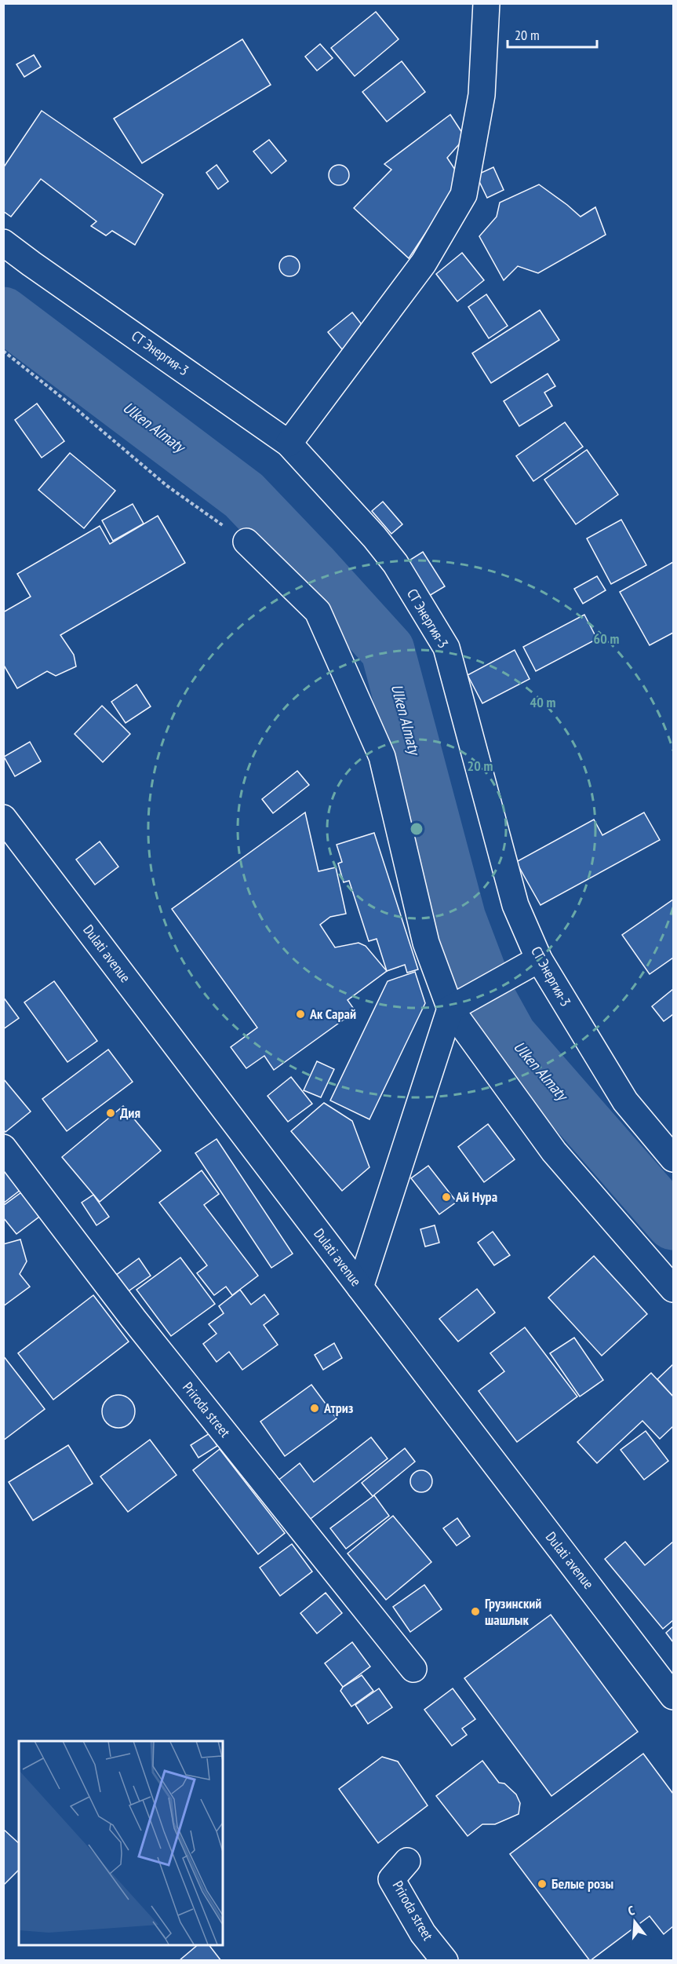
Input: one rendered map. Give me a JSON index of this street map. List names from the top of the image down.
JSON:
{
  "streets": {
    "street": ["СТ Энергия-3", "Dulati avenue", "Priroda street"]
  },
  "water": ["Ulken Almaty"],
  "places": [
    "Ак Сарай",
    "Дия",
    "Ай Нура",
    "Атриз",
    "Грузинский шашлык",
    "Белые розы"
  ],
  "scale_bar": "20 m",
  "north": "top",
  "rings": ["60 m", "40 m", "20 m"]
}
